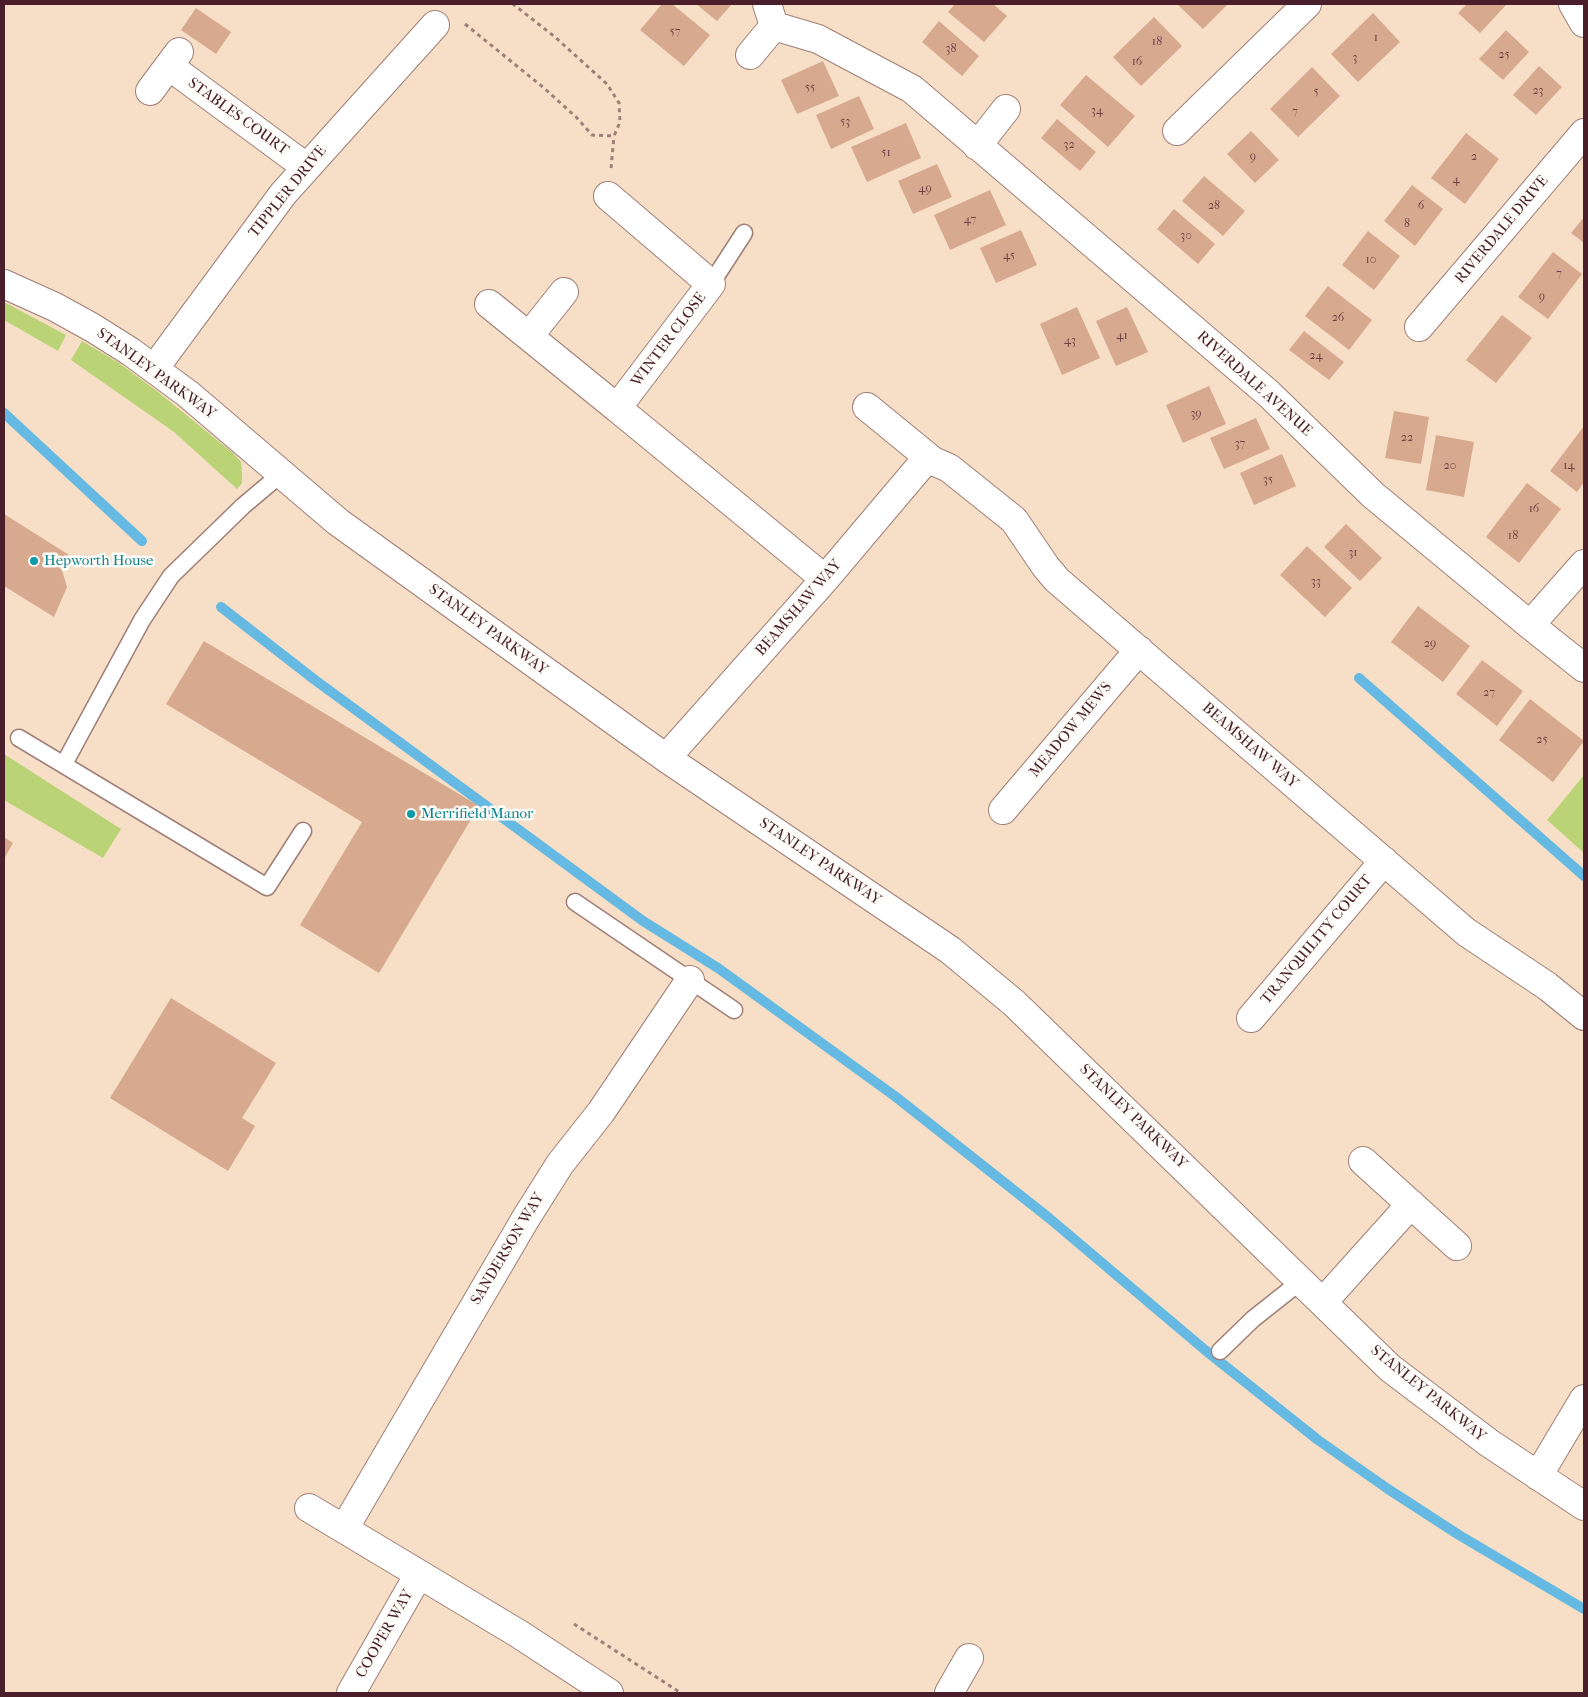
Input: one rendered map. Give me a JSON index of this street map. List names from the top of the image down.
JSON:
{
  "streets": {
    "street": [
      "STABLES COURT",
      "TIPPLER DRIVE",
      "RIVERDALE DRIVE",
      "WINTER CLOSE",
      "STANLEY PARKWAY",
      "RIVERDALE AVENUE",
      "BEAMSHAW WAY",
      "MEADOW MEWS",
      "TRANQUILITY COURT",
      "SANDERSON WAY",
      "COOPER WAY"
    ]
  },
  "crossings": [
    ["STABLES COURT", "TIPPLER DRIVE"],
    ["TIPPLER DRIVE", "STANLEY PARKWAY"],
    ["STANLEY PARKWAY", "BEAMSHAW WAY"],
    ["BEAMSHAW WAY", "MEADOW MEWS"],
    ["BEAMSHAW WAY", "TRANQUILITY COURT"]
  ],
  "places": ["Hepworth House", "Merrifield Manor"],
  "house_numbers": [
    "57",
    "1",
    "18",
    "38",
    "25",
    "3",
    "16",
    "55",
    "23",
    "5",
    "34",
    "7",
    "53",
    "32",
    "51",
    "9",
    "2",
    "4",
    "49",
    "28",
    "6",
    "47",
    "8",
    "30",
    "45",
    "10",
    "7",
    "9",
    "26",
    "41",
    "43",
    "24",
    "39",
    "22",
    "37",
    "20",
    "14",
    "35",
    "16",
    "18",
    "31",
    "33",
    "29",
    "27",
    "25"
  ]
}
